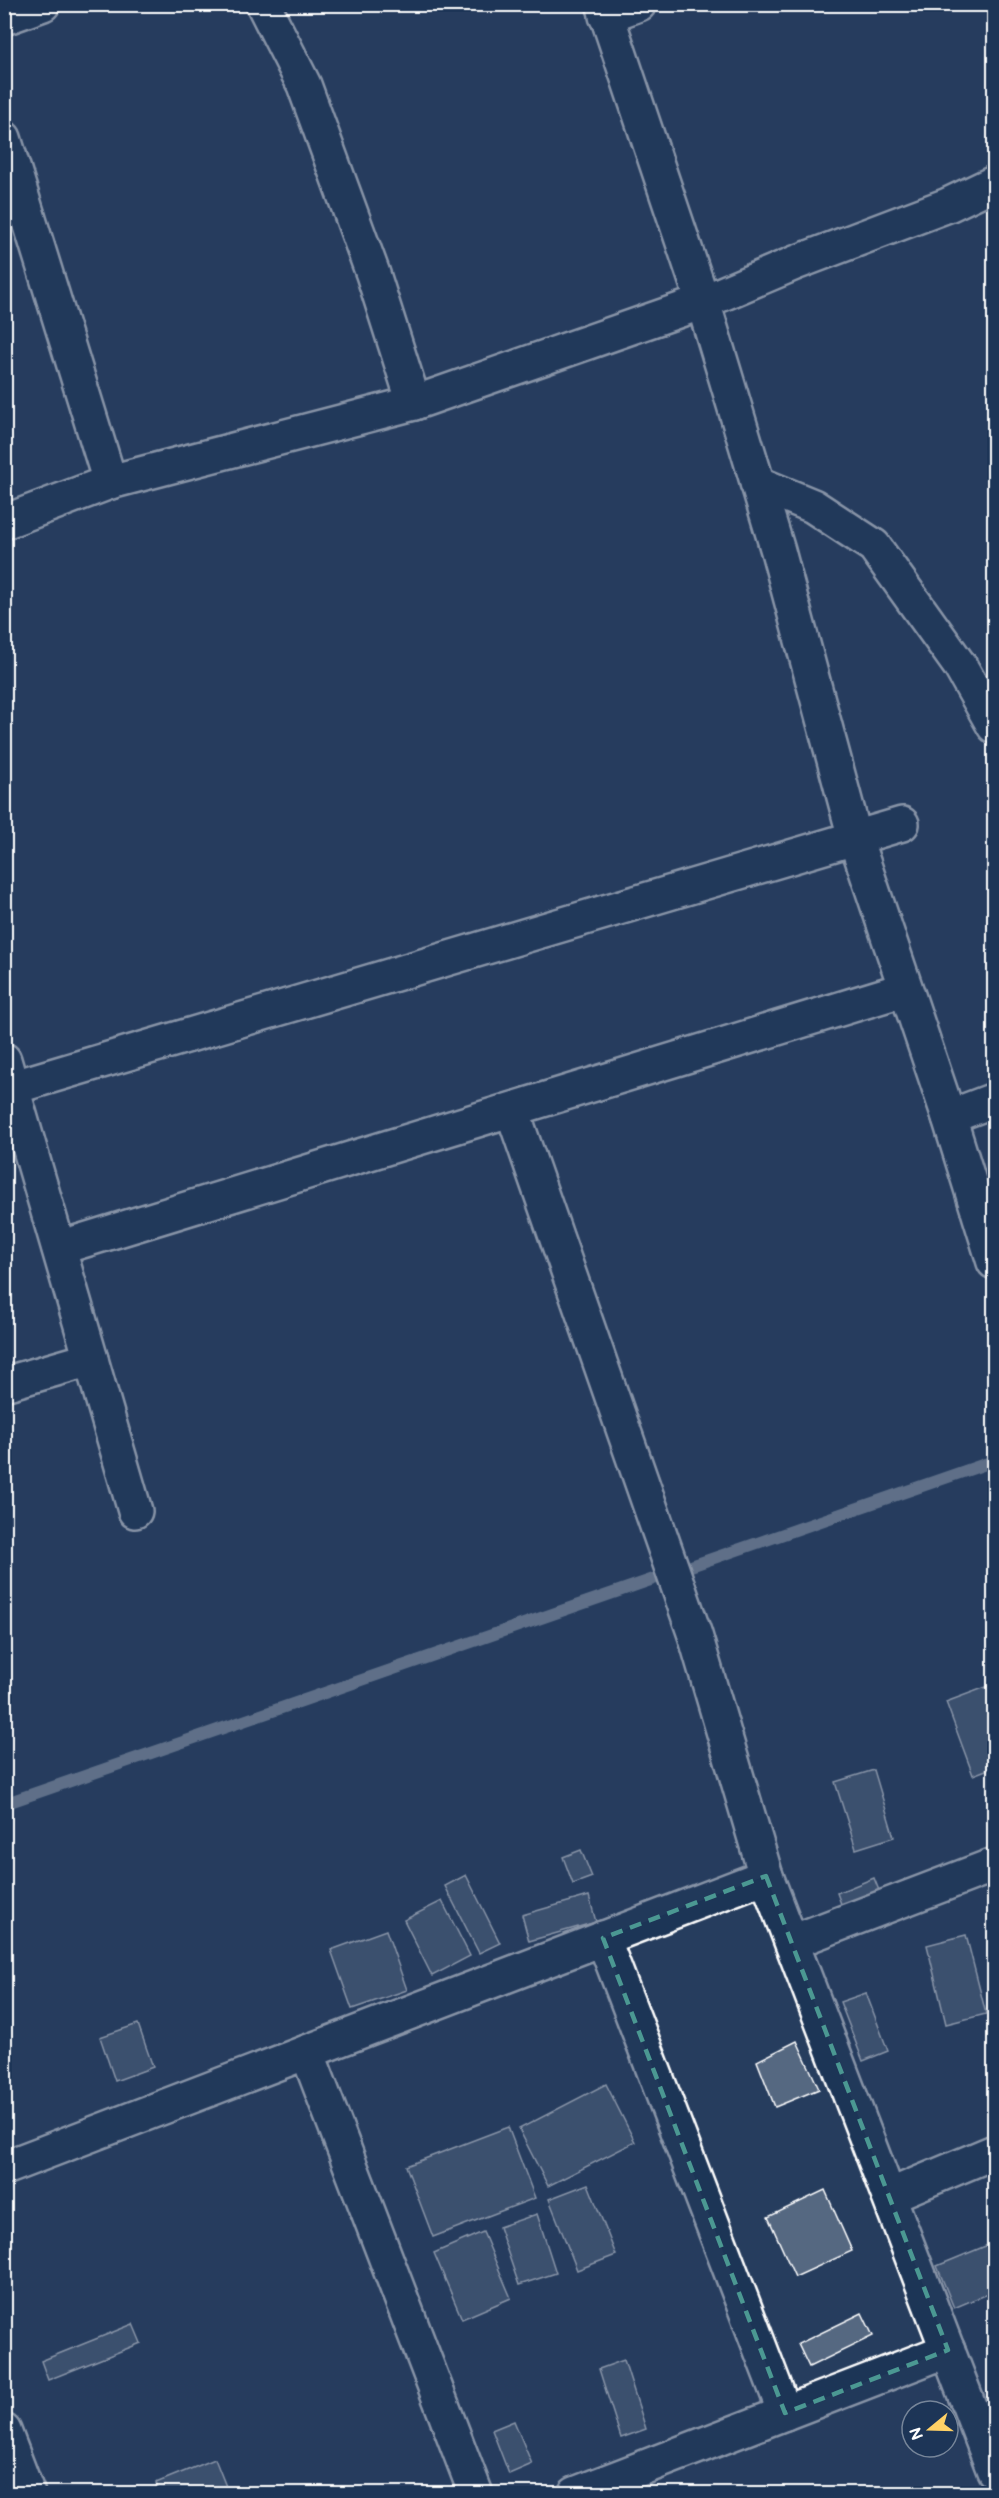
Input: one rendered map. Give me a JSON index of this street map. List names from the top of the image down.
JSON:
{
  "north": "left"
}
